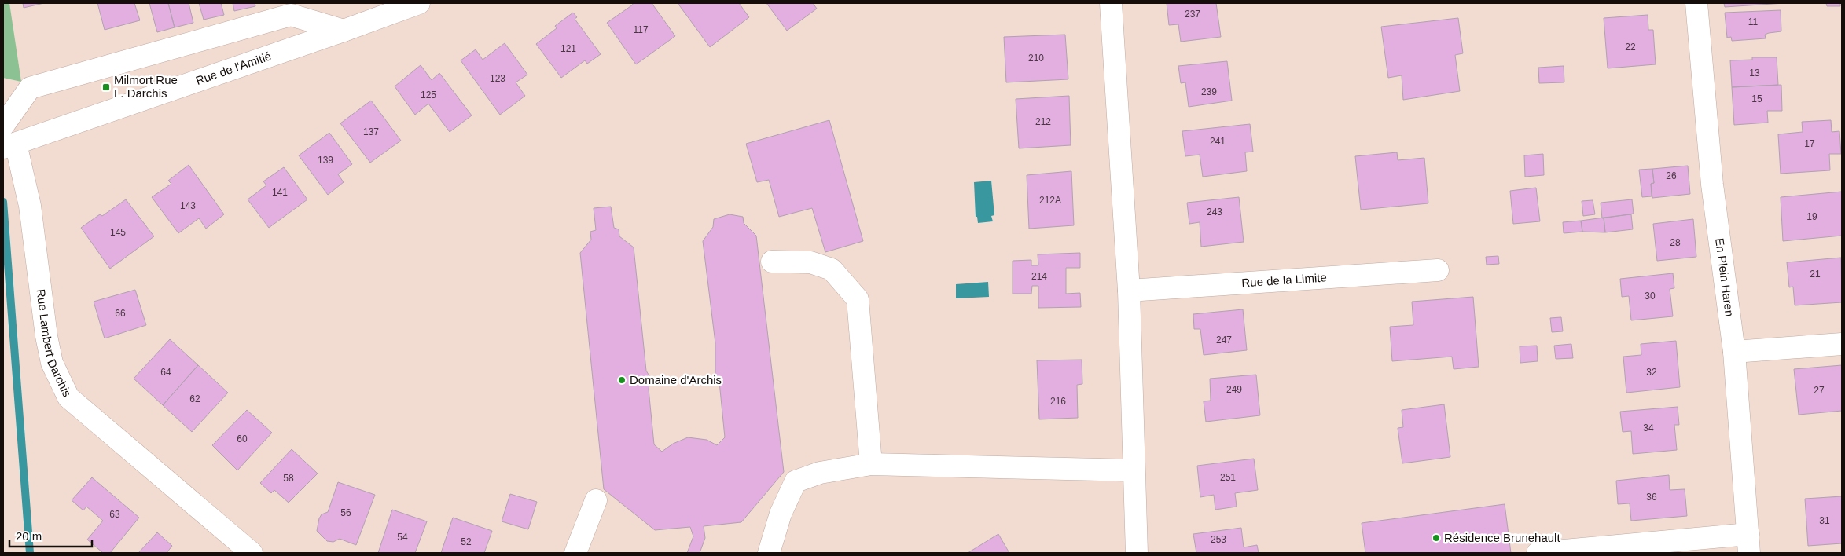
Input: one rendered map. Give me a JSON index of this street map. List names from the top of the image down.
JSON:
{
  "streets": {
    "street": [
      "Rue de l'Amitié",
      "En Plein Haren",
      "Rue de la Limite",
      "Rue Lambert Darchis"
    ]
  },
  "crossings": [
    ["Rue de l'Amitié", "Rue Lambert Darchis"]
  ],
  "places": {
    "transit": ["Milmort Rue L. Darchis"],
    "other": ["Domaine d'Archis", "Résidence Brunehault"]
  },
  "house_numbers": [
    "237",
    "11",
    "117",
    "22",
    "121",
    "210",
    "13",
    "123",
    "239",
    "125",
    "15",
    "212",
    "137",
    "241",
    "17",
    "139",
    "26",
    "141",
    "212A",
    "143",
    "243",
    "19",
    "145",
    "28",
    "21",
    "214",
    "30",
    "66",
    "247",
    "64",
    "32",
    "249",
    "27",
    "62",
    "216",
    "34",
    "60",
    "251",
    "58",
    "36",
    "56",
    "63",
    "31",
    "54",
    "253",
    "52"
  ],
  "scale_bar": "20 m"
}
